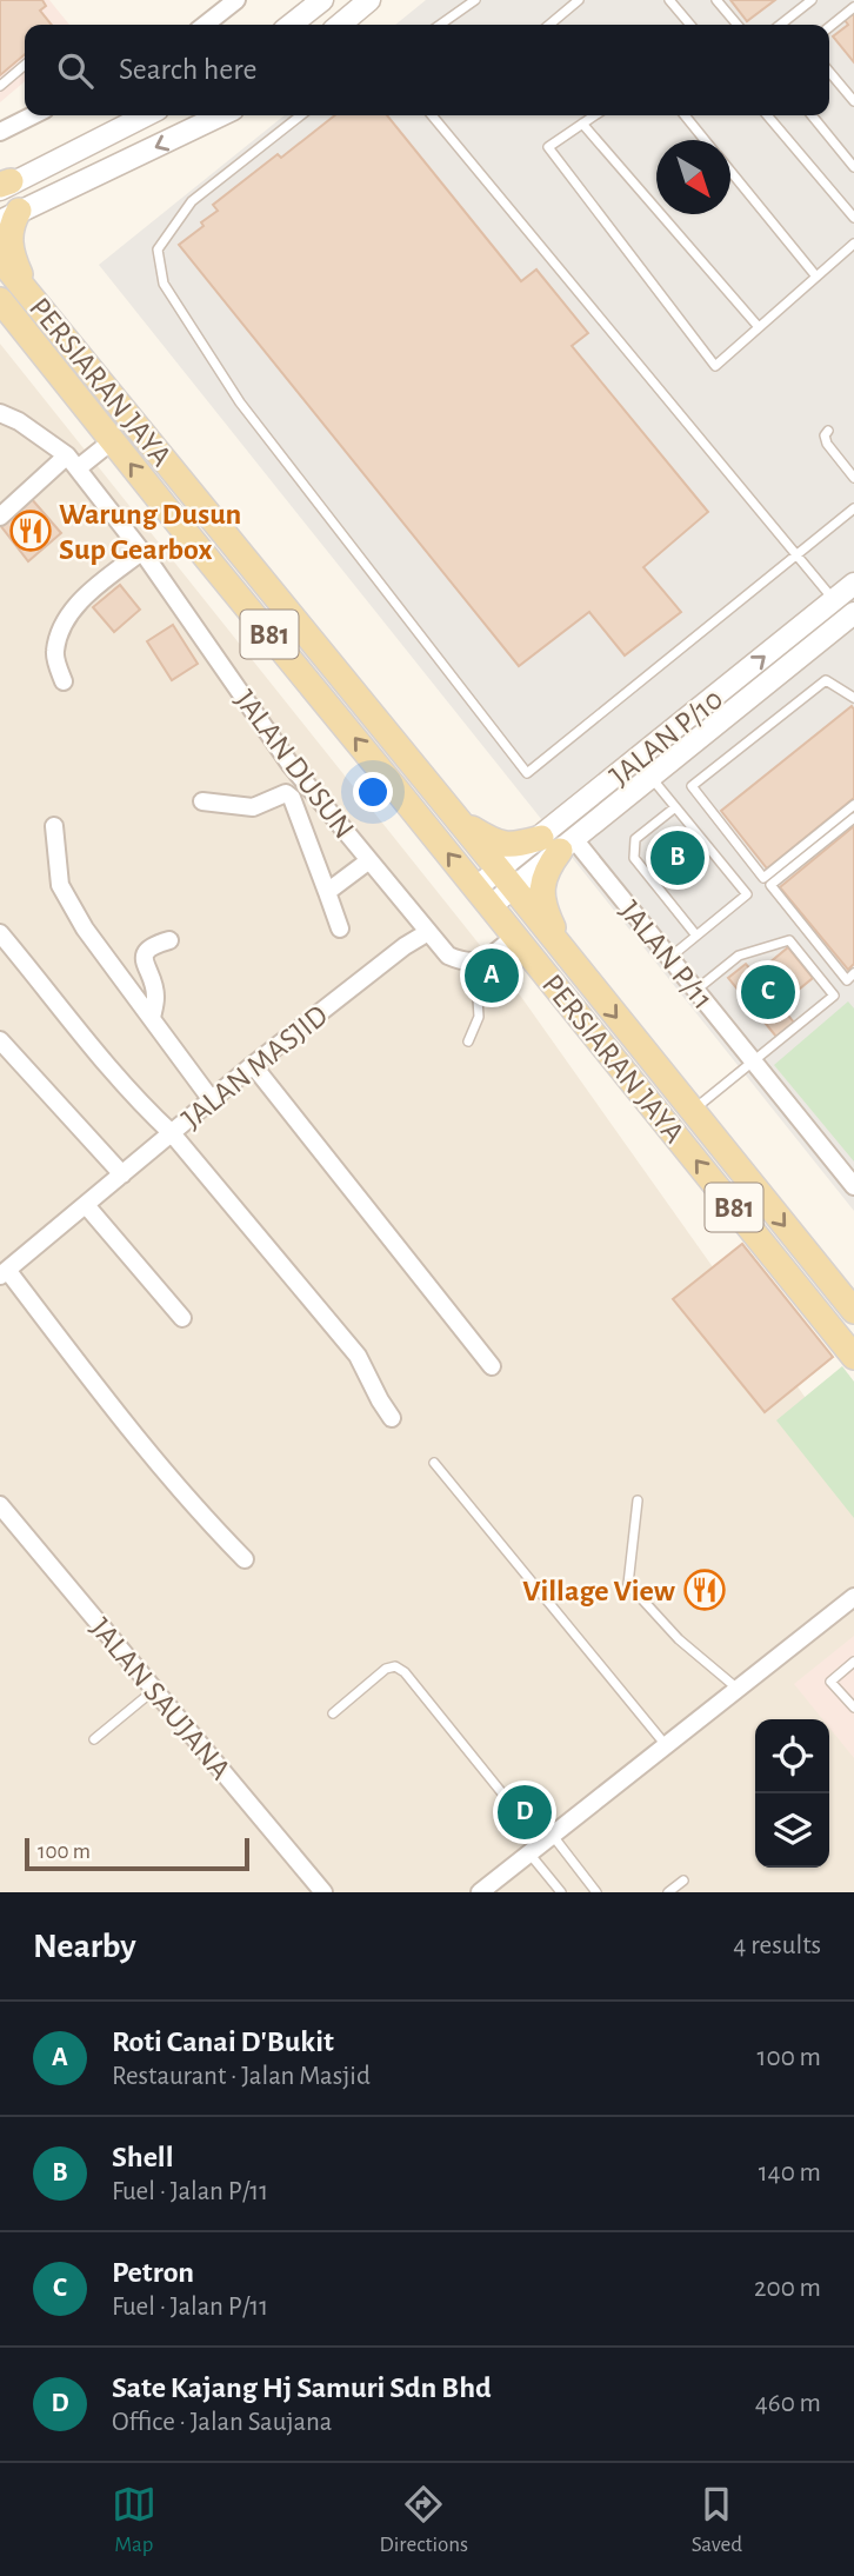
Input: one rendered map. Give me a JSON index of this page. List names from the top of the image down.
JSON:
{
  "streets": {
    "main road": ["PERSIARAN JAYA", "B81"],
    "street": [
      "JALAN P/10",
      "JALAN DUSUN",
      "JALAN P/11",
      "JALAN MASJID",
      "JALAN SAUJANA"
    ]
  },
  "crossings": [
    ["PERSIARAN JAYA", "JALAN P/10"],
    ["JALAN P/10", "JALAN P/11"],
    ["JALAN DUSUN", "JALAN MASJID"]
  ],
  "places": {
    "restaurant": ["Warung Dusun Sup Gearbox", "Village View"]
  },
  "scale_bar": "100 m",
  "north": "bottom right",
  "page": {
    "search": "Search here",
    "pins": [
      "B",
      "A",
      "C",
      "D"
    ],
    "scale": "100 m",
    "heading": ["Nearby", "4 results"],
    "list": [
      {
        "mark": "A",
        "name": "Roti Canai D'Bukit",
        "note": "Restaurant · Jalan Masjid",
        "value": "100 m"
      },
      {
        "mark": "B",
        "name": "Shell",
        "note": "Fuel · Jalan P/11",
        "value": "140 m"
      },
      {
        "mark": "C",
        "name": "Petron",
        "note": "Fuel · Jalan P/11",
        "value": "200 m"
      },
      {
        "mark": "D",
        "name": "Sate Kajang Hj Samuri Sdn Bhd",
        "note": "Office · Jalan Saujana",
        "value": "460 m"
      }
    ],
    "nav": ["Map", "Directions", "Saved"]
  }
}
